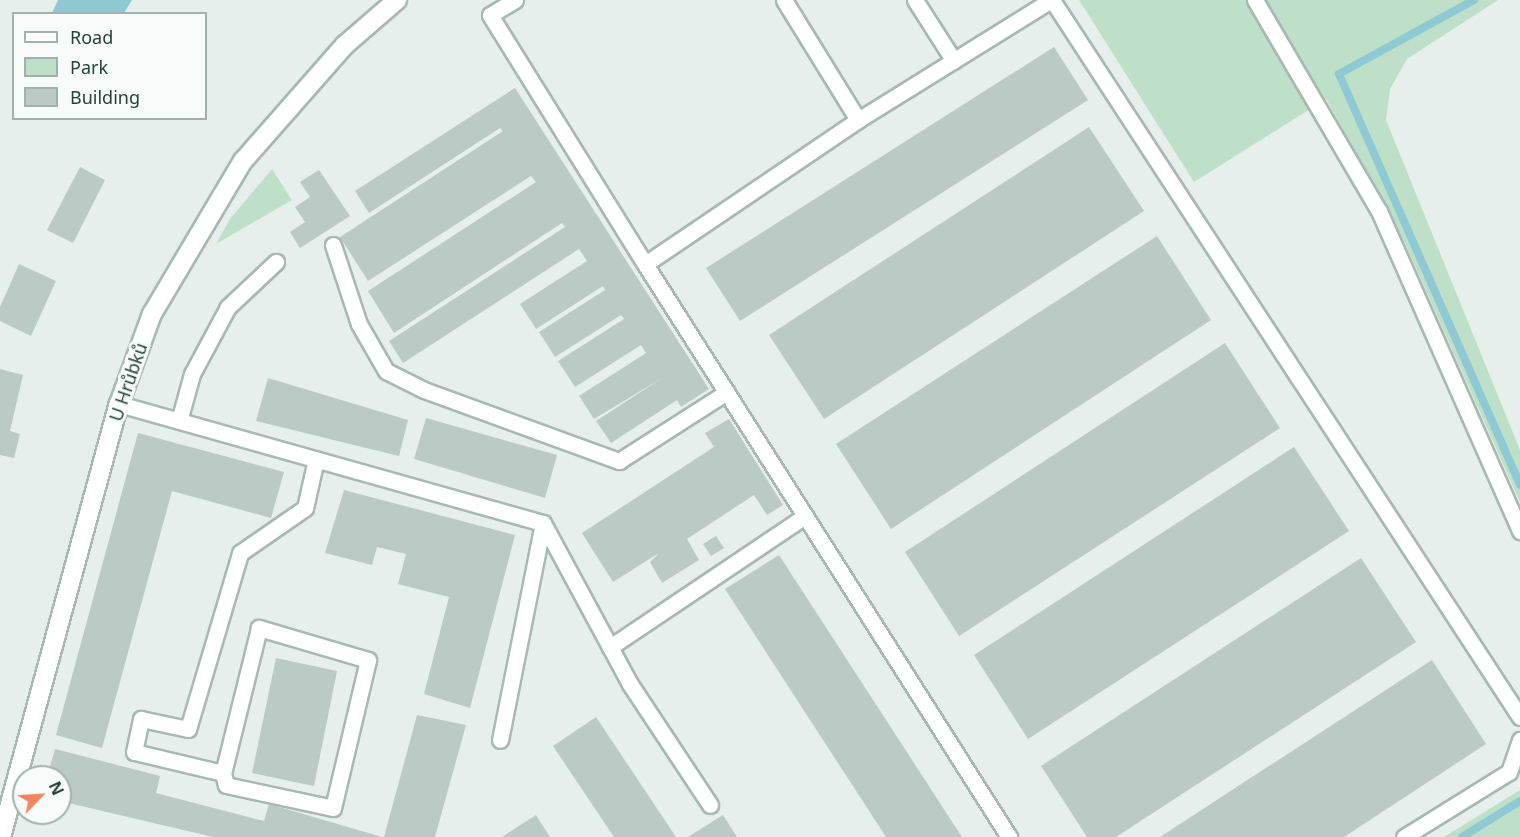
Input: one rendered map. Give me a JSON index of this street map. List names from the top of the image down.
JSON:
{
  "streets": {
    "street": ["U Hrůbků"]
  },
  "legend": ["Road", "Park", "Building"],
  "north": "top right"
}
